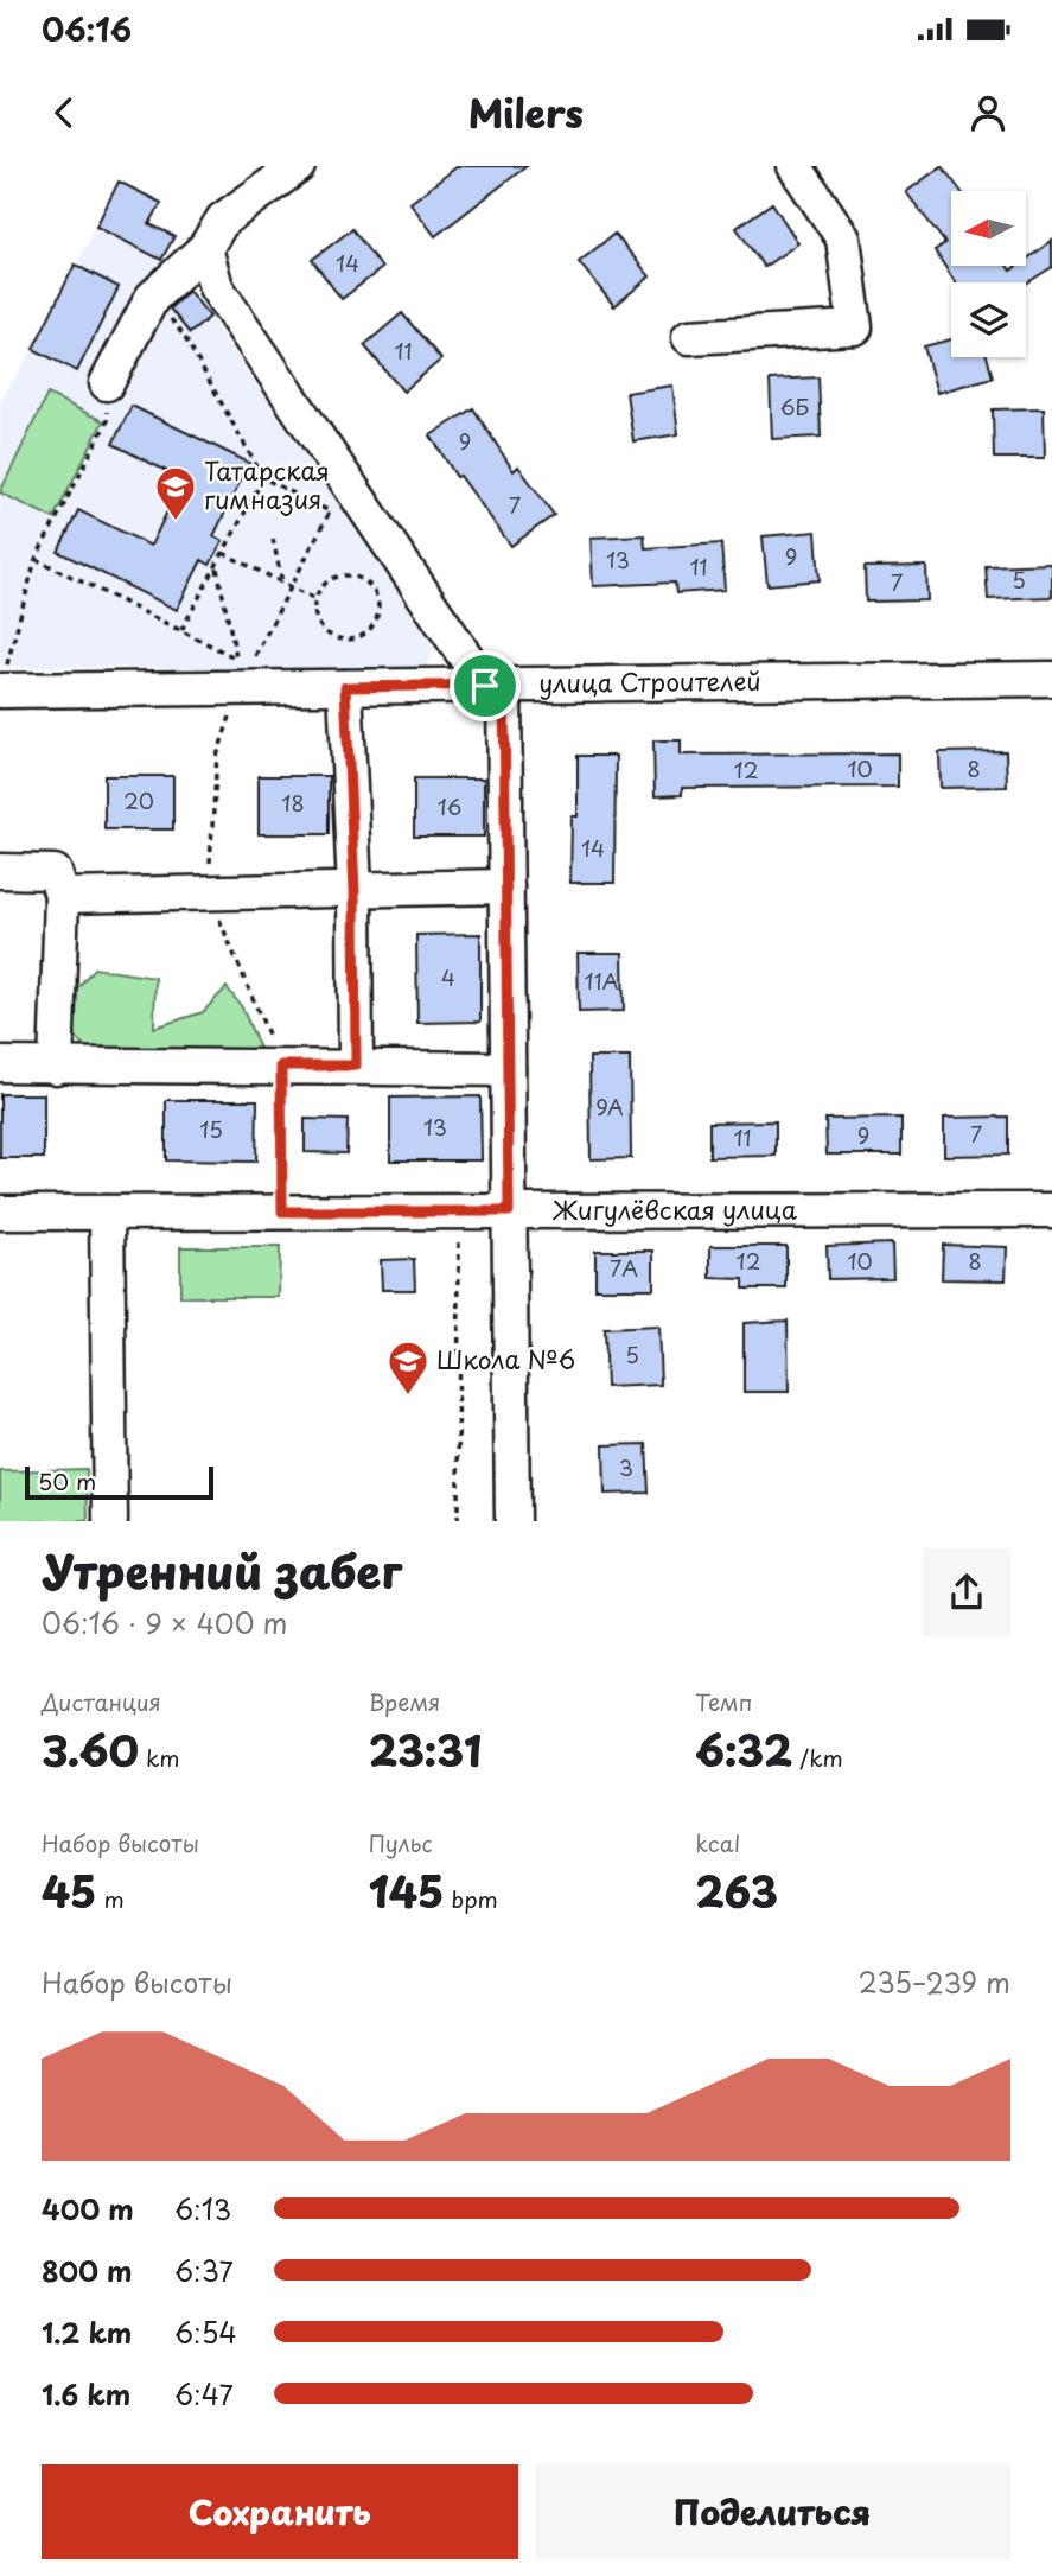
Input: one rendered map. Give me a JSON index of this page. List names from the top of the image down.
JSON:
{
  "streets": {
    "street": ["улица Строителей", "Жигулёвская улица"]
  },
  "places": {
    "school or university": ["Татарская гимназия", "Школа №6"]
  },
  "house_numbers": [
    "14",
    "11",
    "6Б",
    "9",
    "7",
    "9",
    "13",
    "11",
    "5",
    "7",
    "10",
    "8",
    "12",
    "20",
    "18",
    "16",
    "14",
    "4",
    "11А",
    "9А",
    "13",
    "15",
    "7",
    "9",
    "11",
    "12",
    "10",
    "8",
    "7А",
    "5",
    "3"
  ],
  "scale_bar": "50 m",
  "north": "left",
  "page": {
    "status": "06:16",
    "header": "Milers",
    "scale": "50 m",
    "heading": ["Утренний забег", "06:16 · 9 × 400 m"],
    "stats": [
      ["Дистанция", "3.60 km"],
      ["Время", "23:31"],
      ["Темп", "6:32 /km"],
      ["Набор высоты", "45 m"],
      ["Пульс", "145 bpm"],
      ["kcal", "263"]
    ],
    "chart": ["Набор высоты", "235–239 m"],
    "list": [
      {
        "name": "400 m",
        "note": "6:13"
      },
      {
        "name": "800 m",
        "note": "6:37"
      },
      {
        "name": "1.2 km",
        "note": "6:54"
      },
      {
        "name": "1.6 km",
        "note": "6:47"
      }
    ],
    "buttons": ["Сохранить", "Поделиться"]
  }
}
